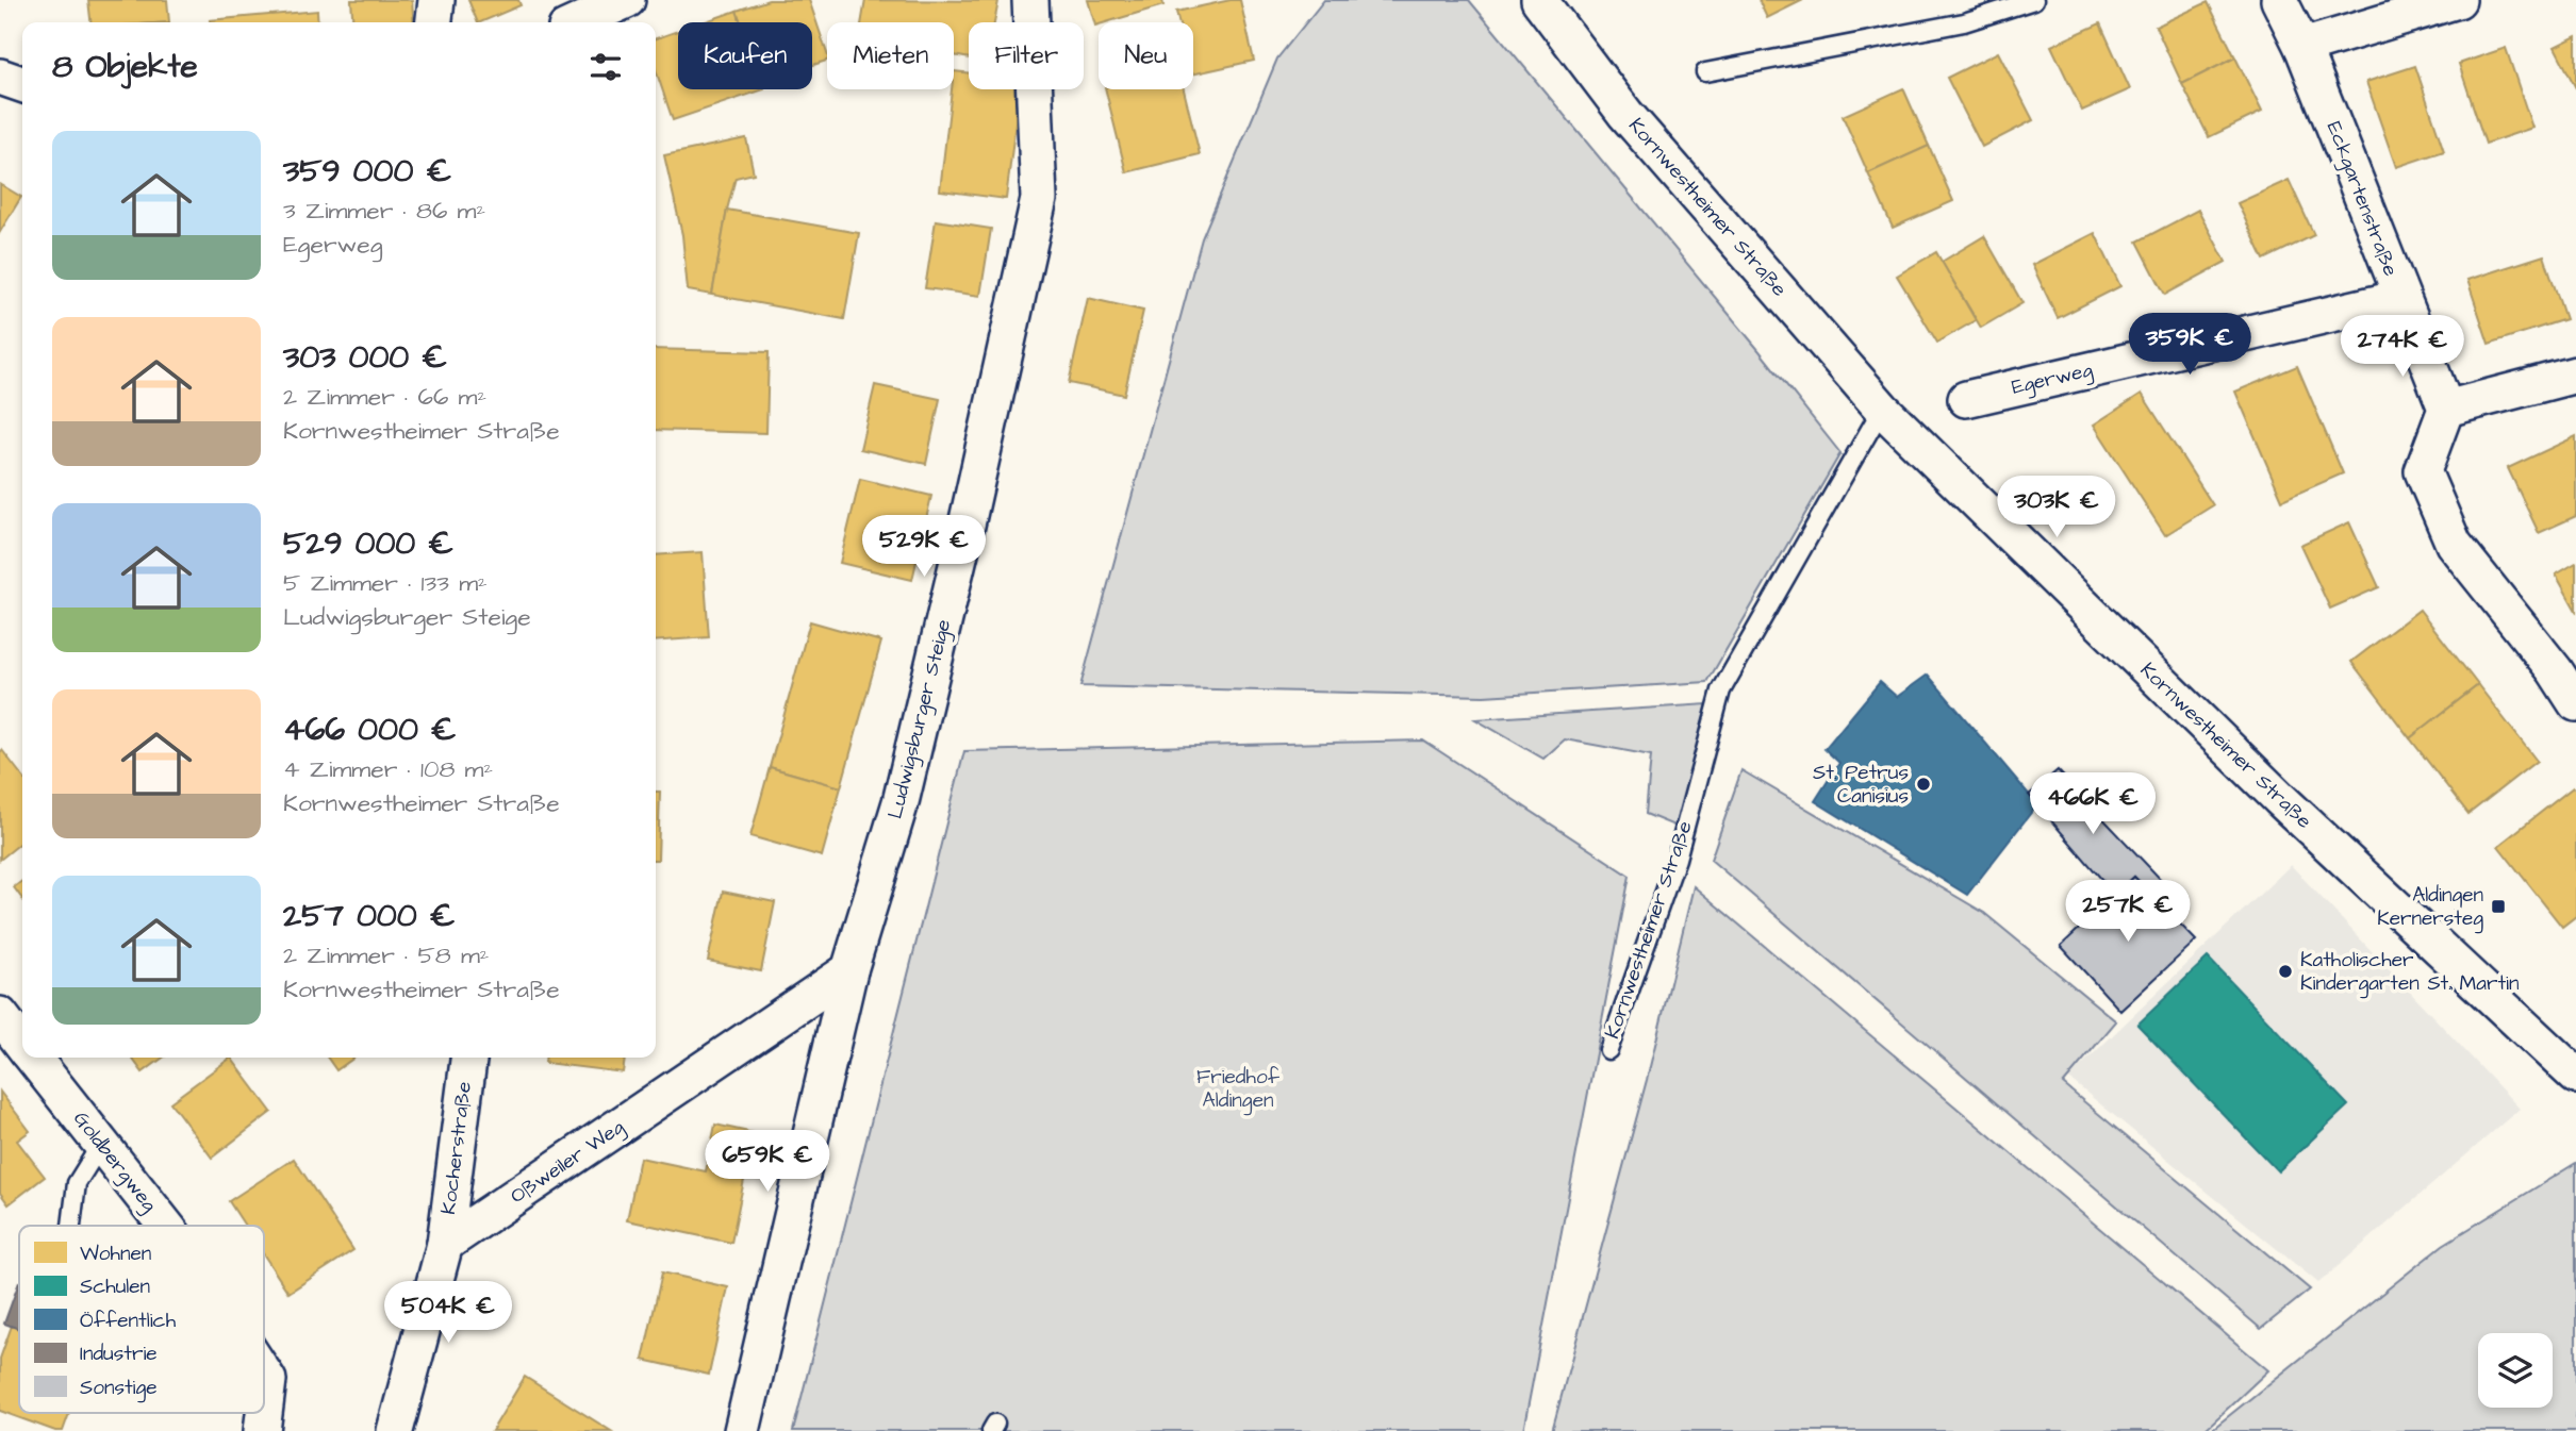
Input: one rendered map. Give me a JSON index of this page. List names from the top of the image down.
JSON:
{
  "streets": {
    "street": [
      "Eckgartenstraße",
      "Kornwestheimer Straße",
      "Egerweg",
      "Ludwigsburger Steige",
      "Kocherstraße",
      "Goldbergweg",
      "Oßweiler Weg"
    ]
  },
  "crossings": [
    ["Eckgartenstraße", "Egerweg"],
    ["Ludwigsburger Steige", "Oßweiler Weg"],
    ["Kocherstraße", "Oßweiler Weg"]
  ],
  "parks": ["Friedhof Aldingen"],
  "places": {
    "other": ["St. Petrus Canisius", "Katholischer Kindergarten St. Martin"],
    "transit": ["Aldingen Kernersteg"]
  },
  "legend": [
    "Wohnen",
    "Schulen",
    "Öffentlich",
    "Industrie",
    "Sonstige"
  ],
  "page": {
    "chip": [
      "Kaufen",
      "Mieten",
      "Filter",
      "Neu"
    ],
    "heading": "8 Objekte",
    "list": [
      {
        "name": "359 000 €",
        "note": "3 Zimmer · 86 m² · Egerweg"
      },
      {
        "name": "303 000 €",
        "note": "2 Zimmer · 66 m² · Kornwestheimer Straße"
      },
      {
        "name": "529 000 €",
        "note": "5 Zimmer · 133 m² · Ludwigsburger Steige"
      },
      {
        "name": "466 000 €",
        "note": "4 Zimmer · 108 m² · Kornwestheimer Straße"
      },
      {
        "name": "257 000 €",
        "note": "2 Zimmer · 58 m² · Kornwestheimer Straße"
      }
    ],
    "price": [
      "359K €",
      "274K €",
      "303K €",
      "529K €",
      "466K €",
      "257K €",
      "659K €",
      "504K €"
    ]
  }
}
